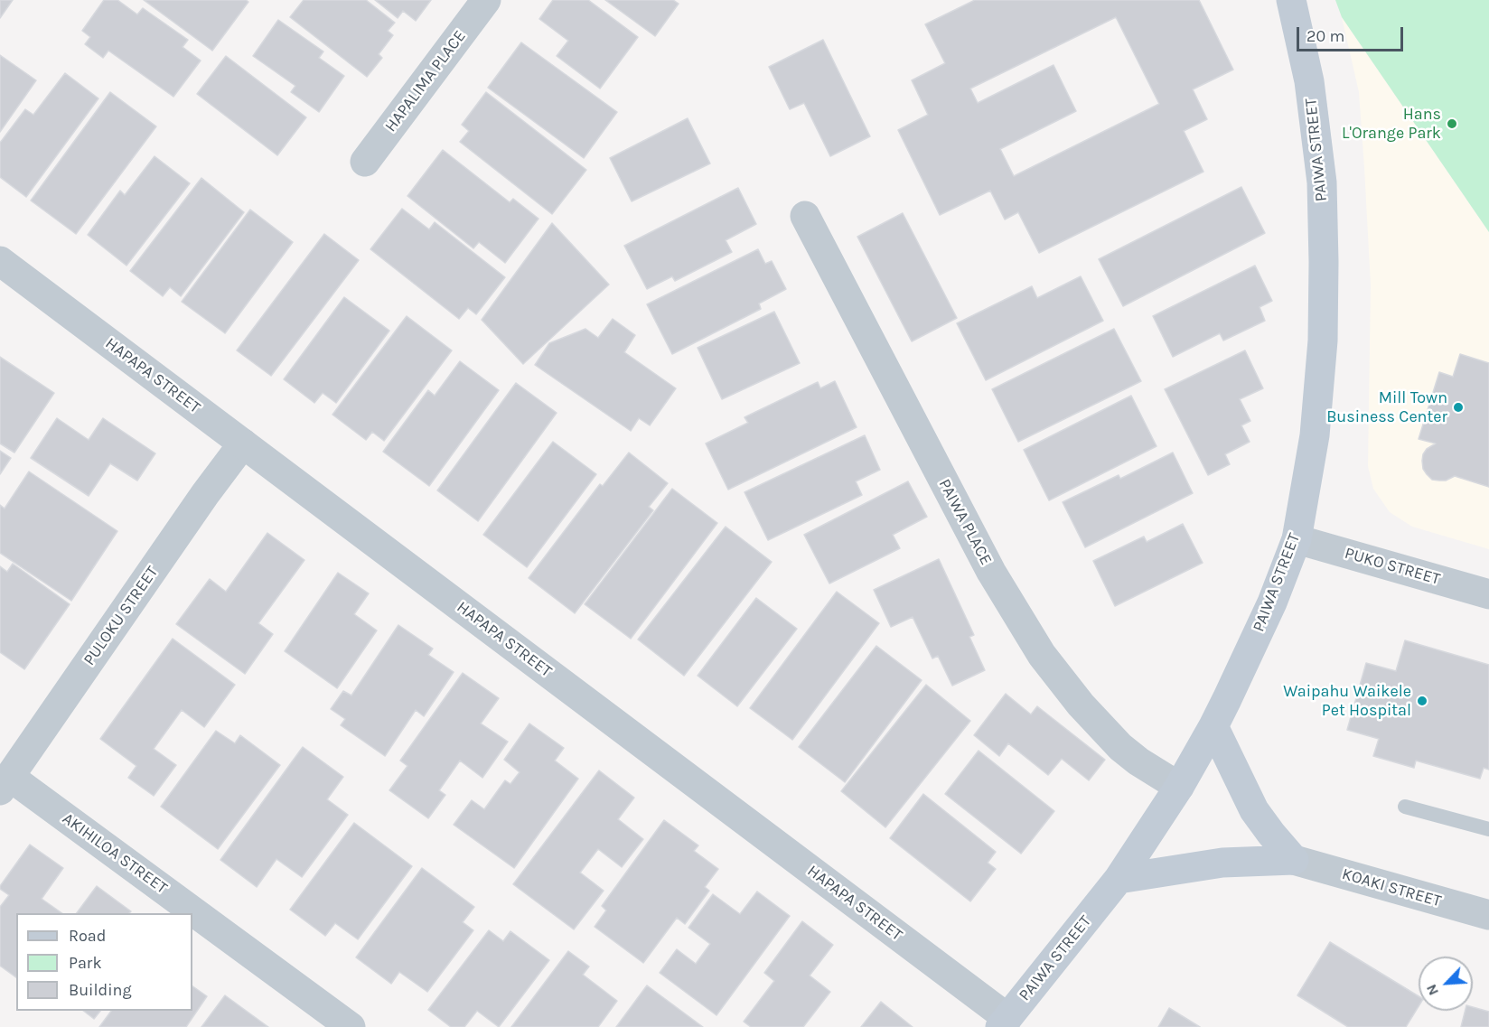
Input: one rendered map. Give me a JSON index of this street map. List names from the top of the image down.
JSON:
{
  "streets": {
    "main road": ["PAIWA STREET"],
    "street": [
      "HAPALIMA PLACE",
      "HAPAPA STREET",
      "PAIWA PLACE",
      "PUKO STREET",
      "PULOKU STREET",
      "AKIHILOA STREET",
      "KOAKI STREET"
    ]
  },
  "crossings": [
    ["PAIWA STREET", "HAPAPA STREET"],
    ["PAIWA STREET", "PAIWA PLACE"],
    ["PAIWA STREET", "PUKO STREET"],
    ["HAPAPA STREET", "PULOKU STREET"],
    ["PULOKU STREET", "AKIHILOA STREET"]
  ],
  "places": ["Hans L'Orange Park", "Mill Town Business Center", "Waipahu Waikele Pet Hospital"],
  "legend": ["Road", "Park", "Building"],
  "scale_bar": "20 m",
  "north": "bottom left"
}
